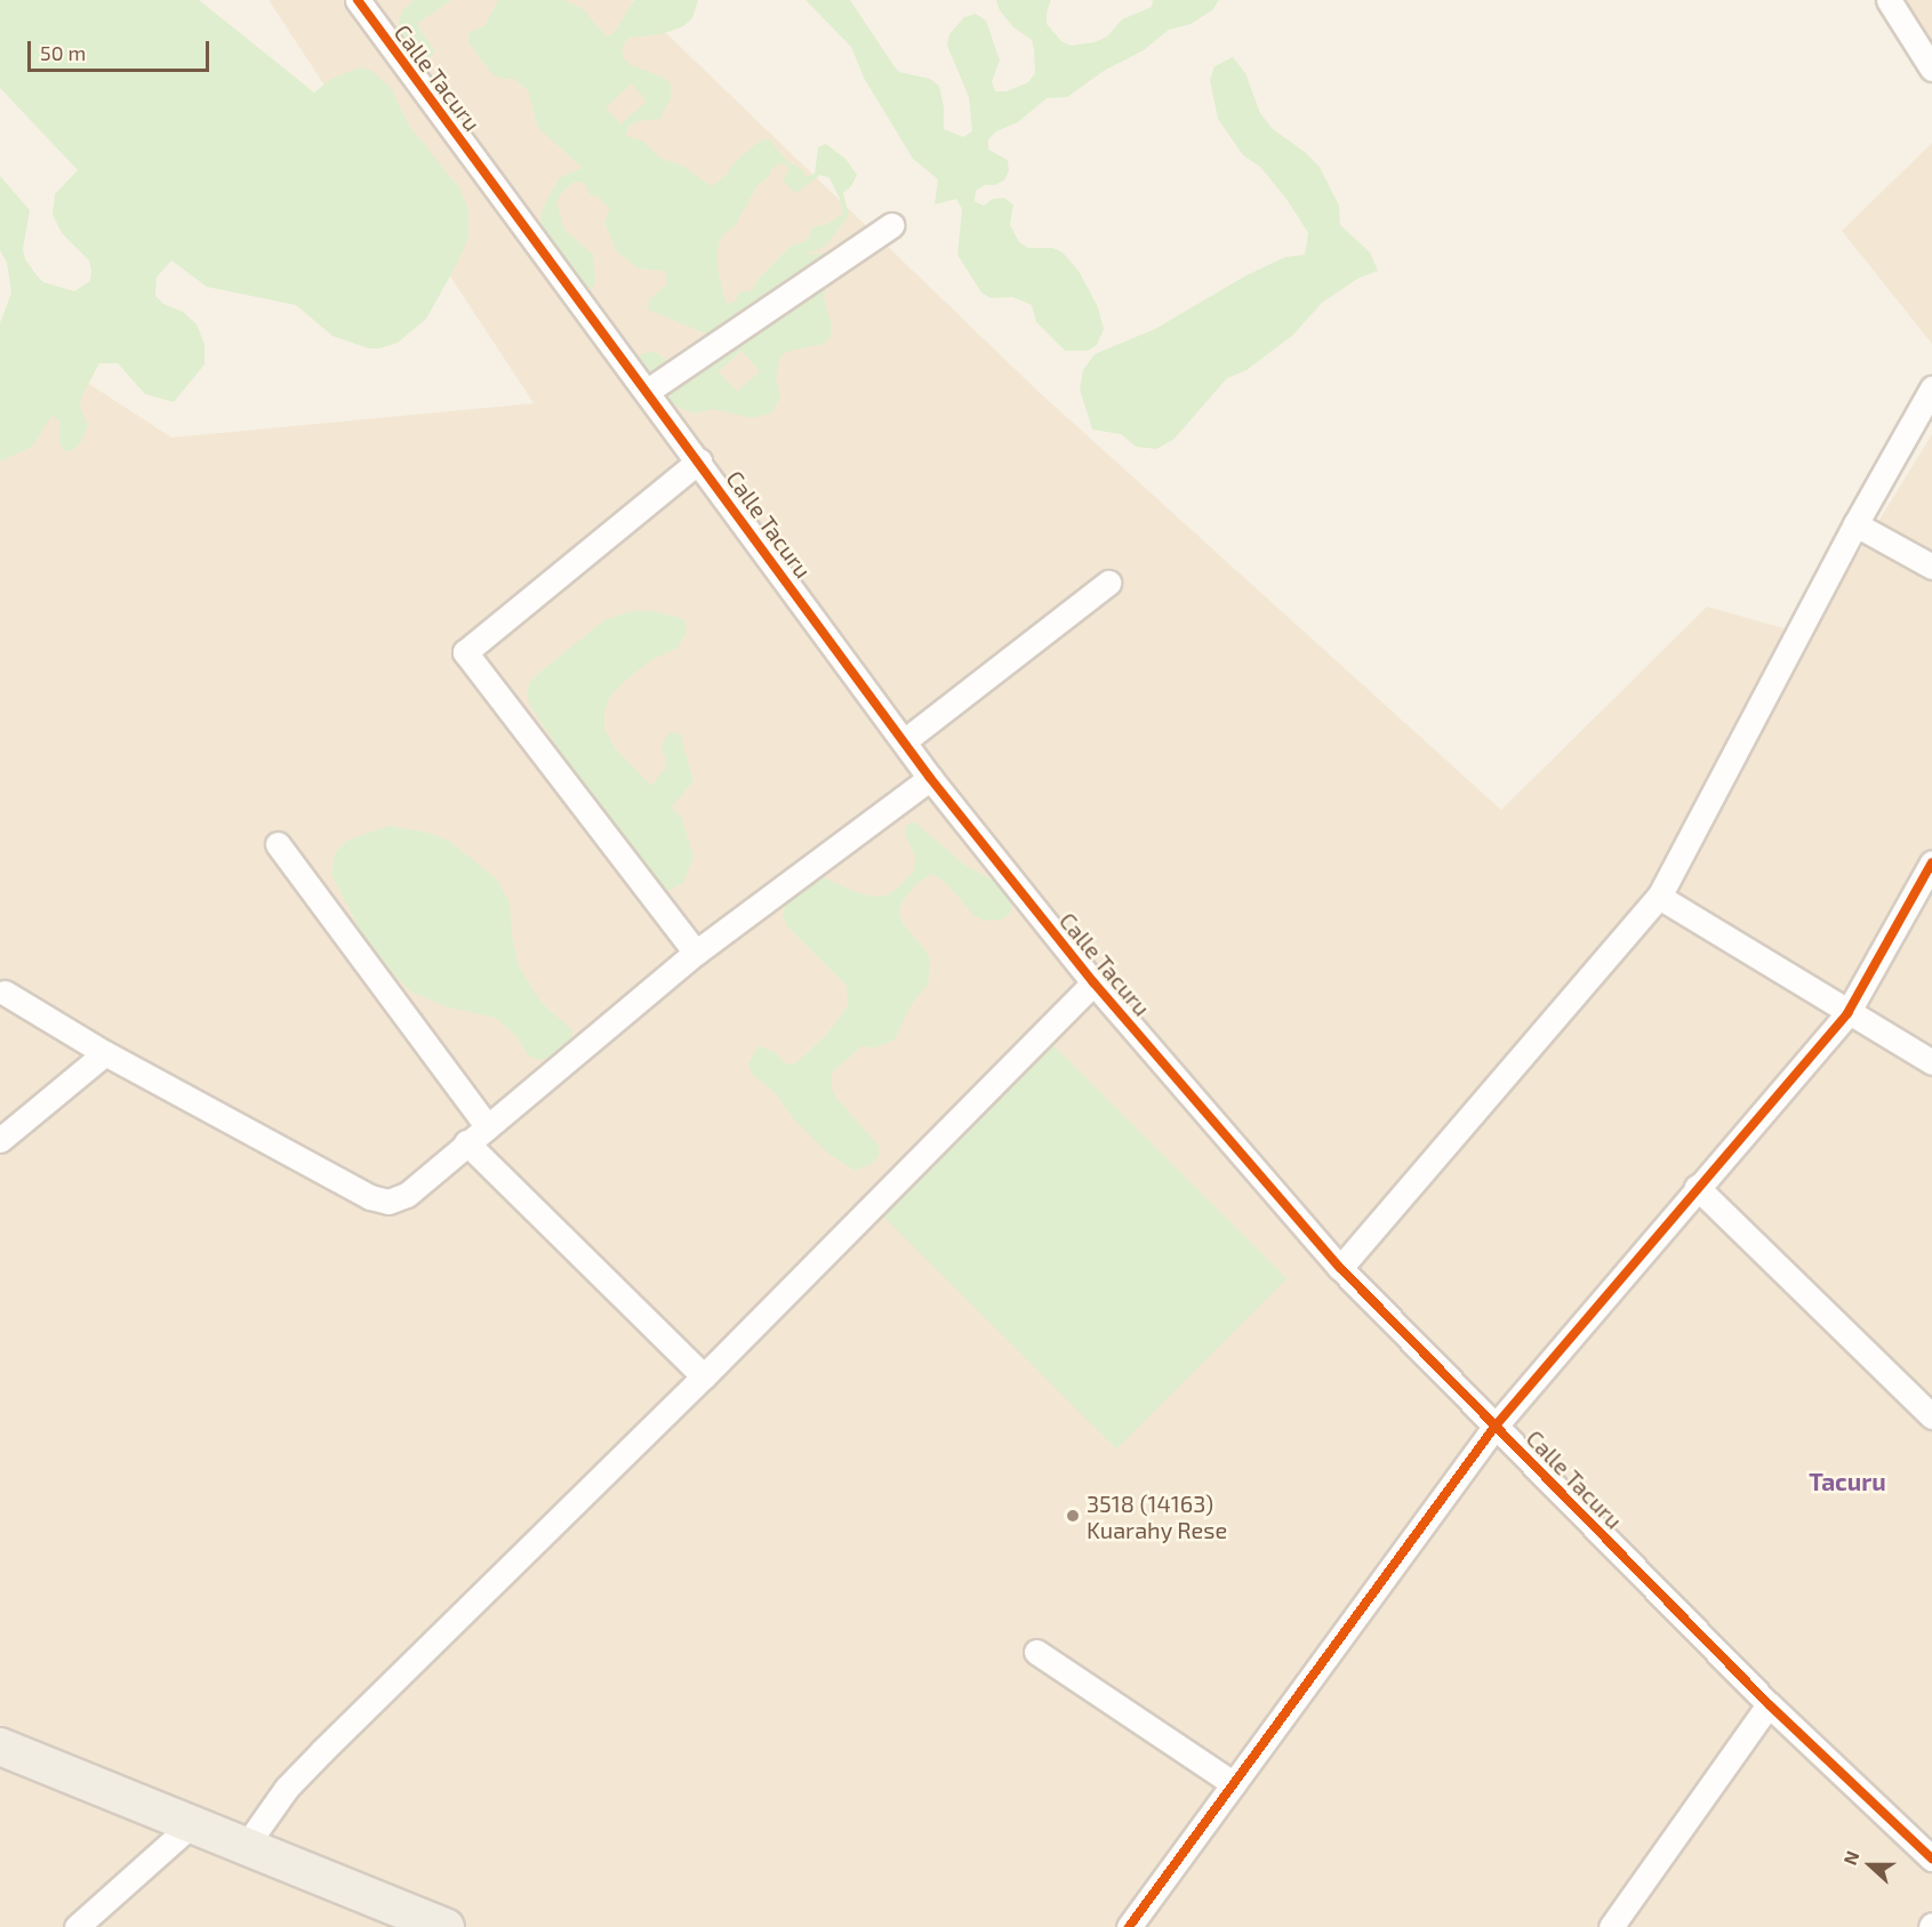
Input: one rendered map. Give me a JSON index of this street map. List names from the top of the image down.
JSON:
{
  "streets": {
    "street": ["Calle Tacuru"]
  },
  "districts": ["Tacuru"],
  "places": ["3518 (14163) Kuarahy Rese"],
  "scale_bar": "50 m",
  "north": "left"
}
